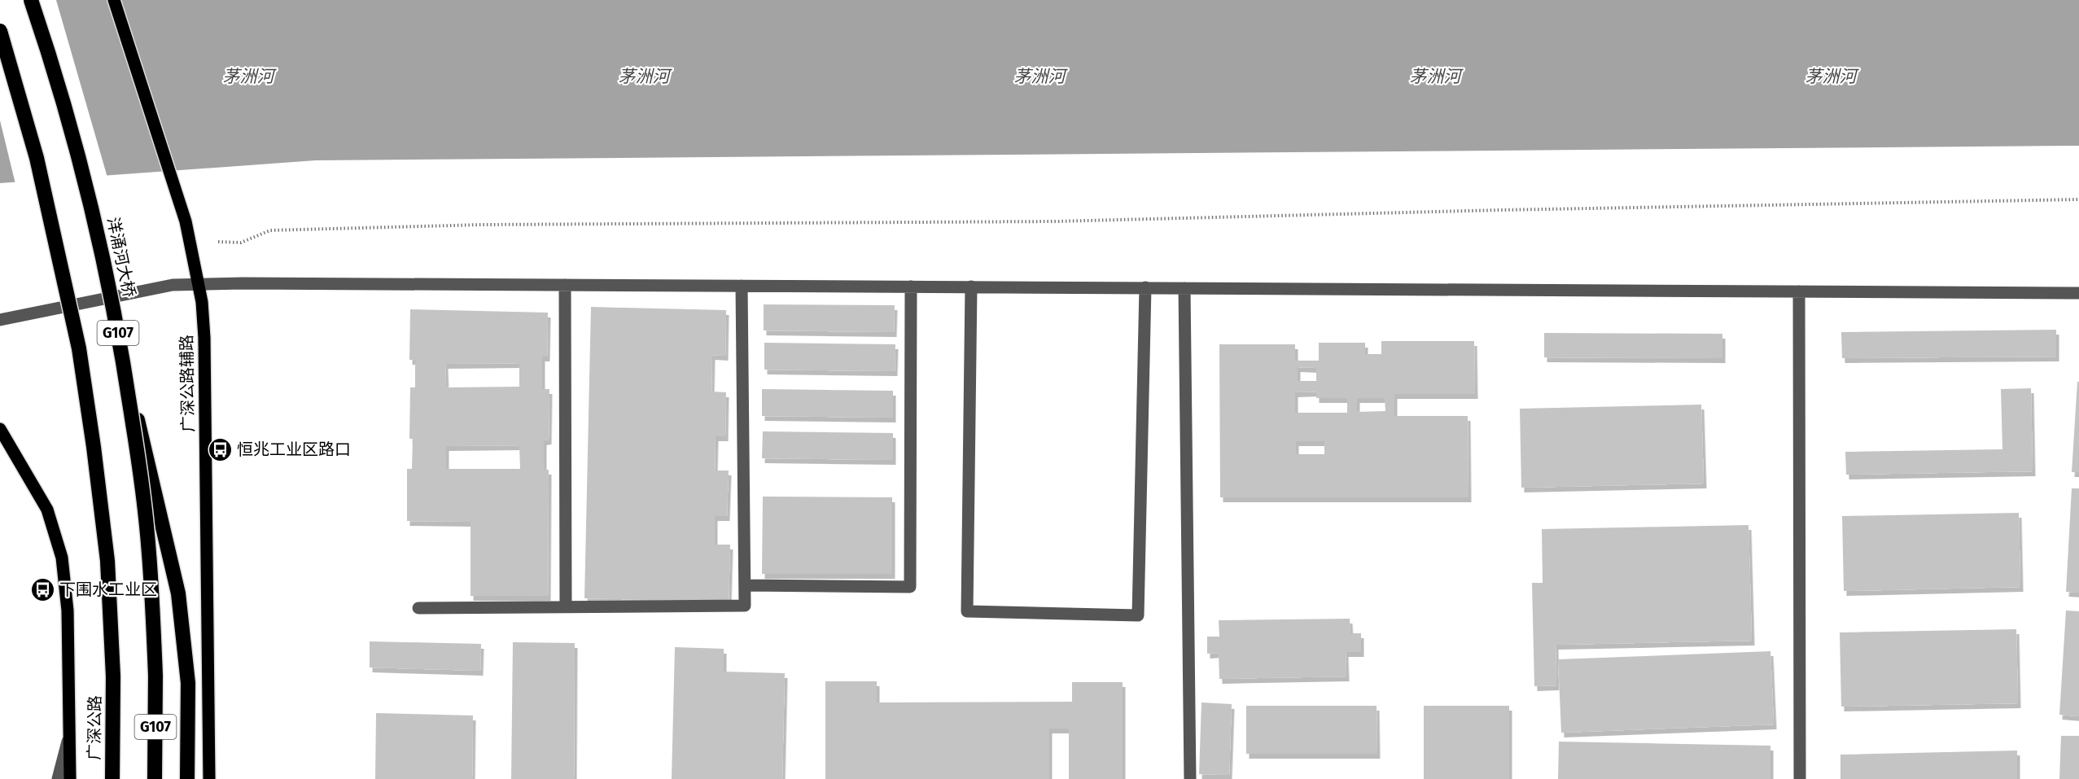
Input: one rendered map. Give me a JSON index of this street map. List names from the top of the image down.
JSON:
{
  "streets": {
    "highway": ["洋涌河大桥", "G107", "广深公路"],
    "main road": ["广深公路辅路"]
  },
  "water": ["茅洲河"],
  "places": {
    "bus stop": ["恒兆工业区路口", "下围水工业区"]
  }
}
